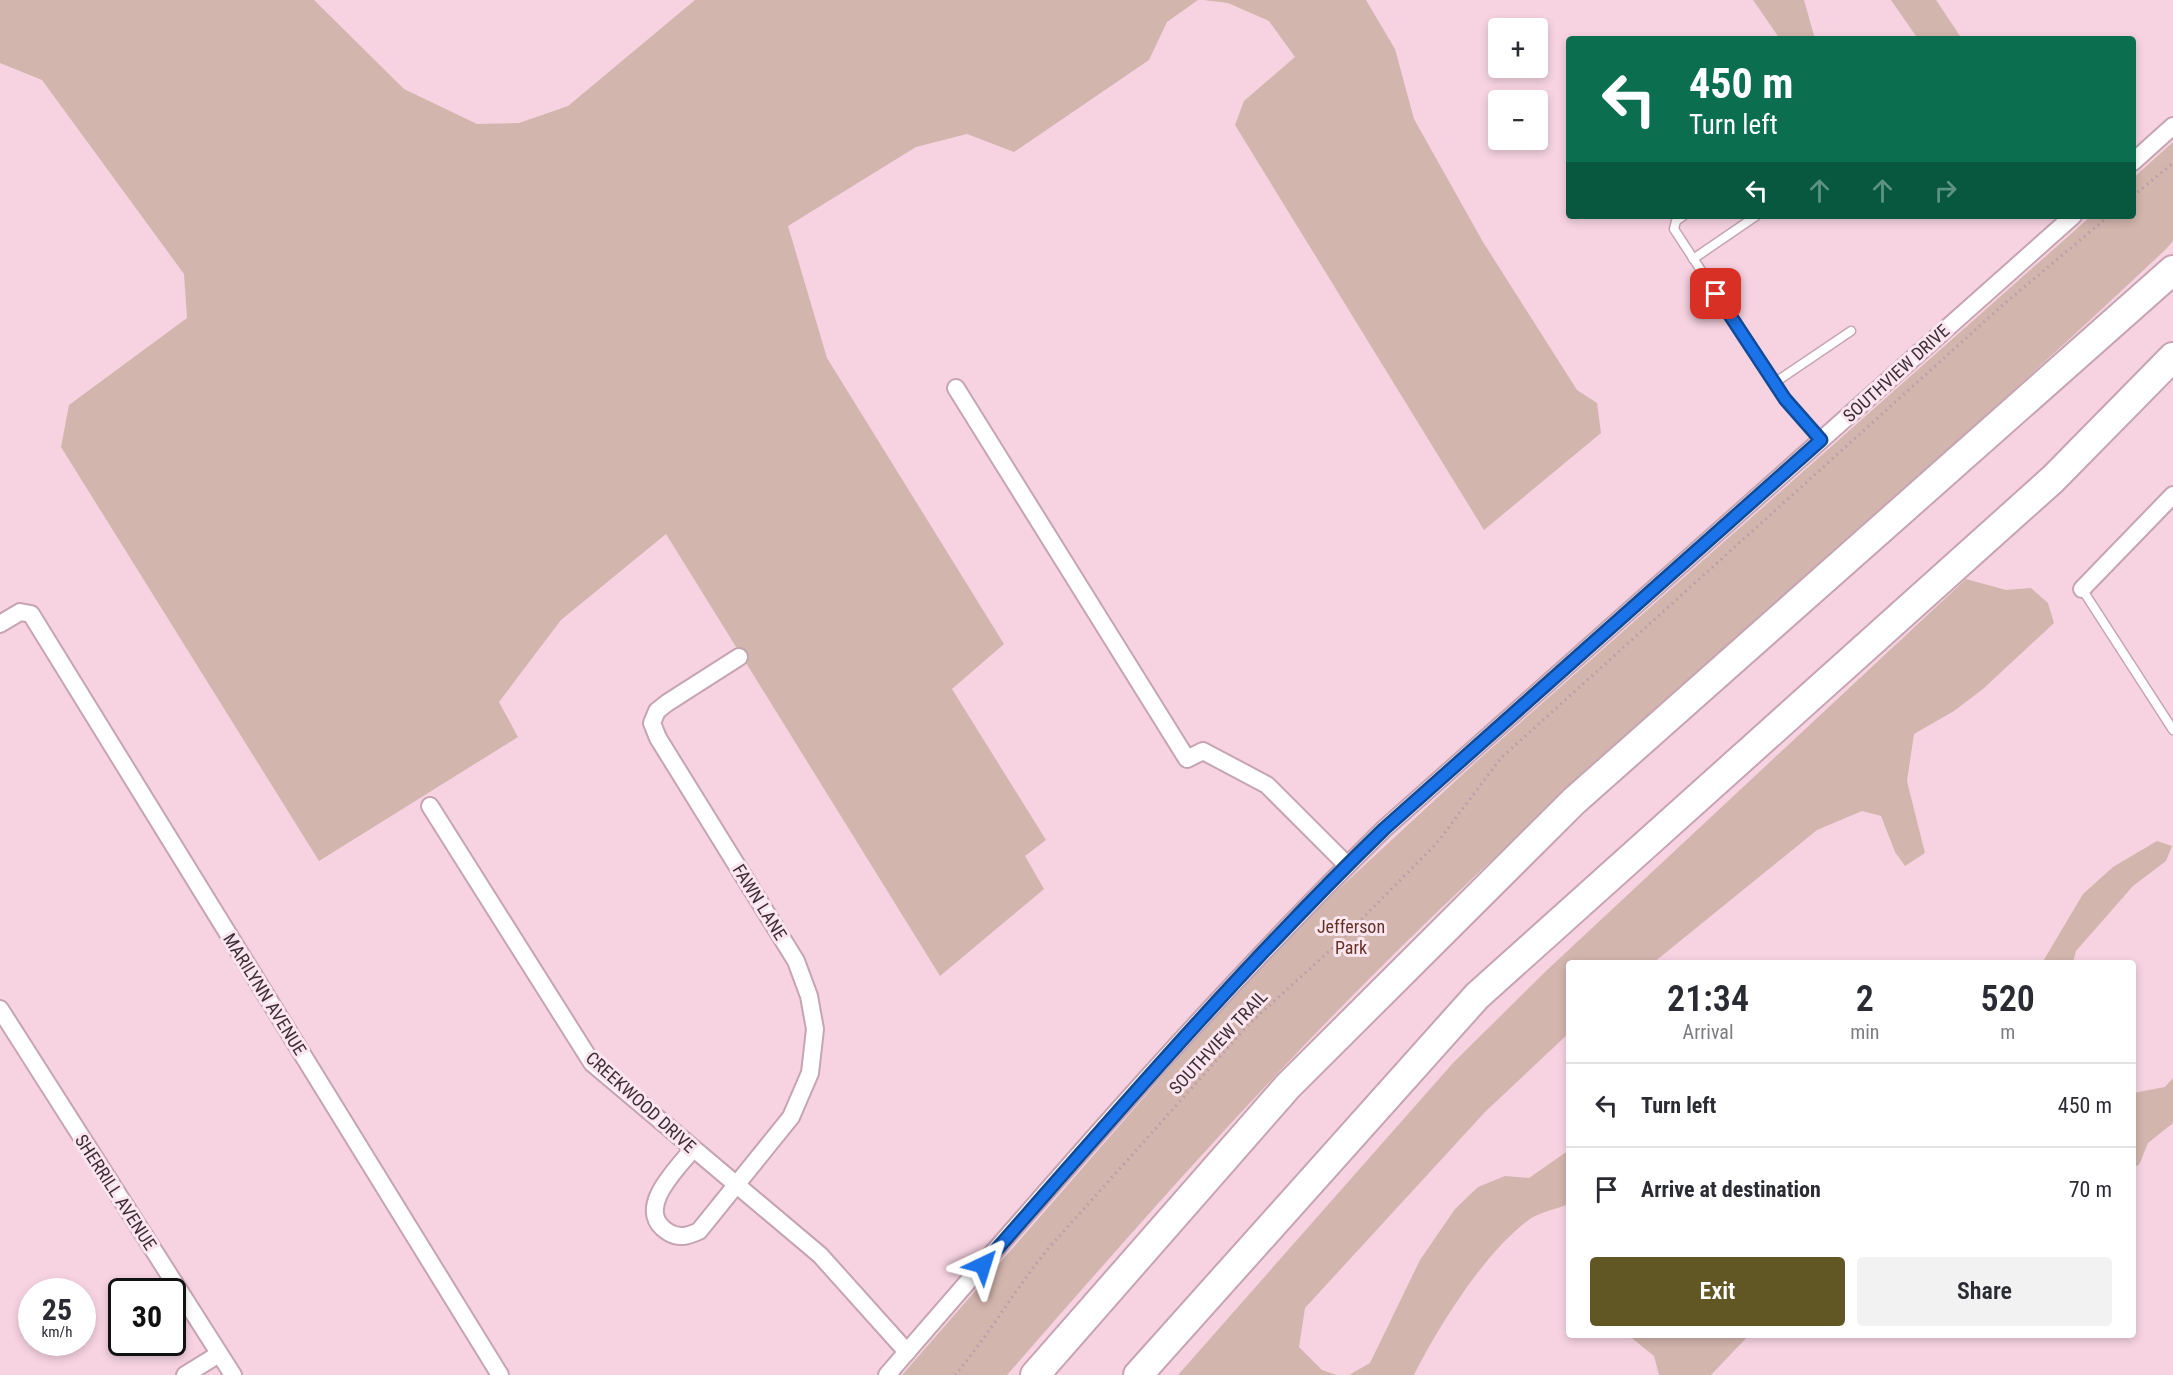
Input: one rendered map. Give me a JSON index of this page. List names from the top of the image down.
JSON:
{
  "streets": {
    "street": [
      "SOUTHVIEW DRIVE",
      "FAWN LANE",
      "MARILYNN AVENUE",
      "CREEKWOOD DRIVE",
      "SHERRILL AVENUE"
    ],
    "path": ["SOUTHVIEW TRAIL"]
  },
  "crossings": [
    ["SOUTHVIEW DRIVE", "CREEKWOOD DRIVE"],
    ["FAWN LANE", "CREEKWOOD DRIVE"]
  ],
  "parks": ["Jefferson Park"],
  "page": {
    "map_buttons": ["+", "−"],
    "turn": ["450 m", "Turn left"],
    "eta": [
      "21:34",
      "Arrival",
      "2",
      "min",
      "520",
      "m"
    ],
    "list": [
      {
        "name": "Turn left",
        "value": "450 m"
      },
      {
        "name": "Arrive at destination",
        "value": "70 m"
      }
    ],
    "buttons": ["Exit", "Share"],
    "speed": "25 km/h",
    "limit": "30"
  }
}
